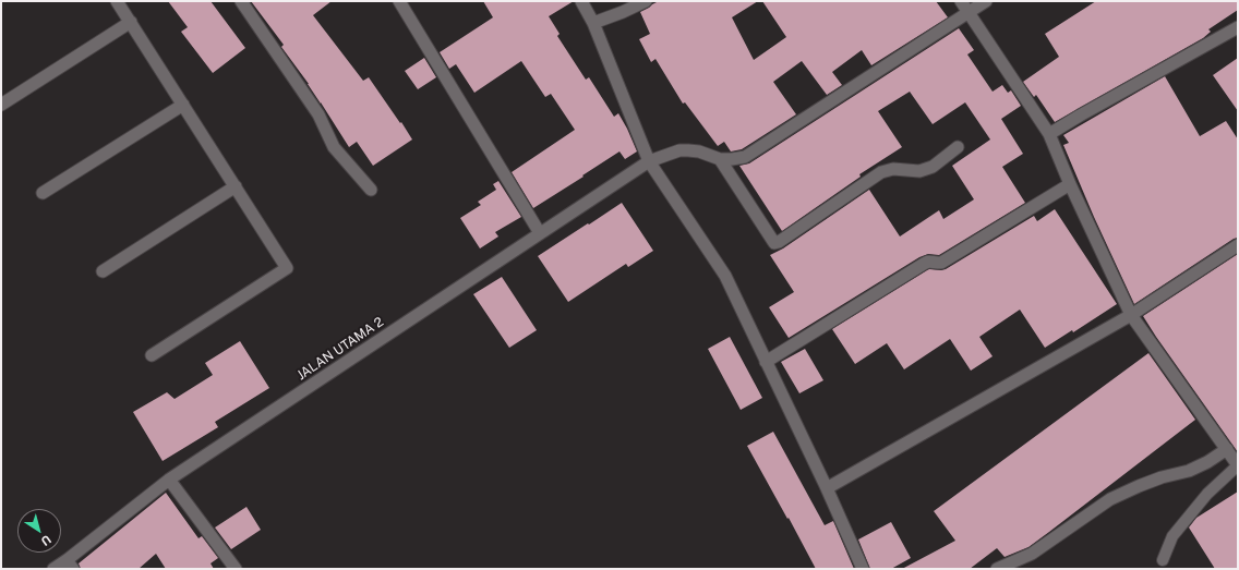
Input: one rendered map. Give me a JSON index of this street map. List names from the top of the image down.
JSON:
{
  "streets": {
    "street": ["JALAN UTAMA 2"]
  },
  "north": "bottom right"
}
